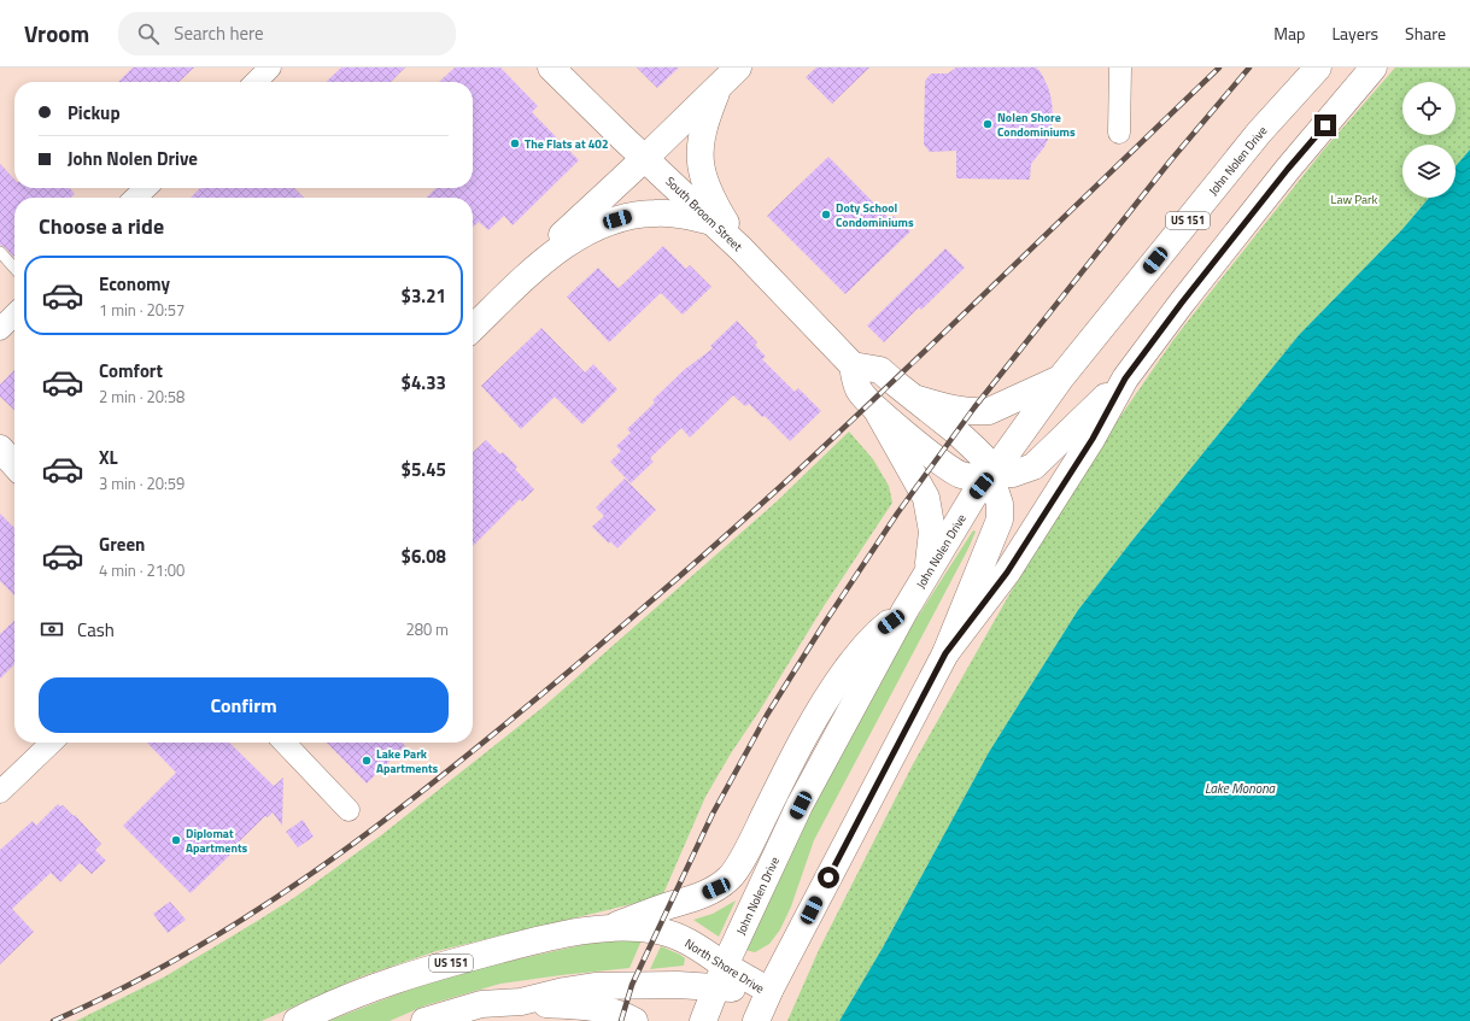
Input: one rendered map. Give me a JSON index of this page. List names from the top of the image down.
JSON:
{
  "streets": {
    "main road": [
      "John Nolen Drive",
      "South Broom Street",
      "US 151",
      "North Shore Drive"
    ]
  },
  "crossings": [
    ["John Nolen Drive", "US 151"],
    ["John Nolen Drive", "North Shore Drive"],
    ["US 151", "North Shore Drive"]
  ],
  "water": ["Lake Monona"],
  "parks": ["Law Park"],
  "places": [
    "Nolen Shore Condominiums",
    "The Flats at 402",
    "Doty School Condominiums",
    "Lake Park Apartments",
    "Diplomat Apartments"
  ],
  "page": {
    "header": "Vroom",
    "search": "Search here",
    "nav": ["Map", "Layers", "Share"],
    "banner": ["Pickup", "John Nolen Drive"],
    "heading": "Choose a ride",
    "list": [
      {
        "name": "Economy",
        "note": "1 min · 20:57",
        "value": "$3.21"
      },
      {
        "name": "Comfort",
        "note": "2 min · 20:58",
        "value": "$4.33"
      },
      {
        "name": "XL",
        "note": "3 min · 20:59",
        "value": "$5.45"
      },
      {
        "name": "Green",
        "note": "4 min · 21:00",
        "value": "$6.08"
      }
    ],
    "pay": ["Cash", "280 m"],
    "buttons": "Confirm"
  }
}
